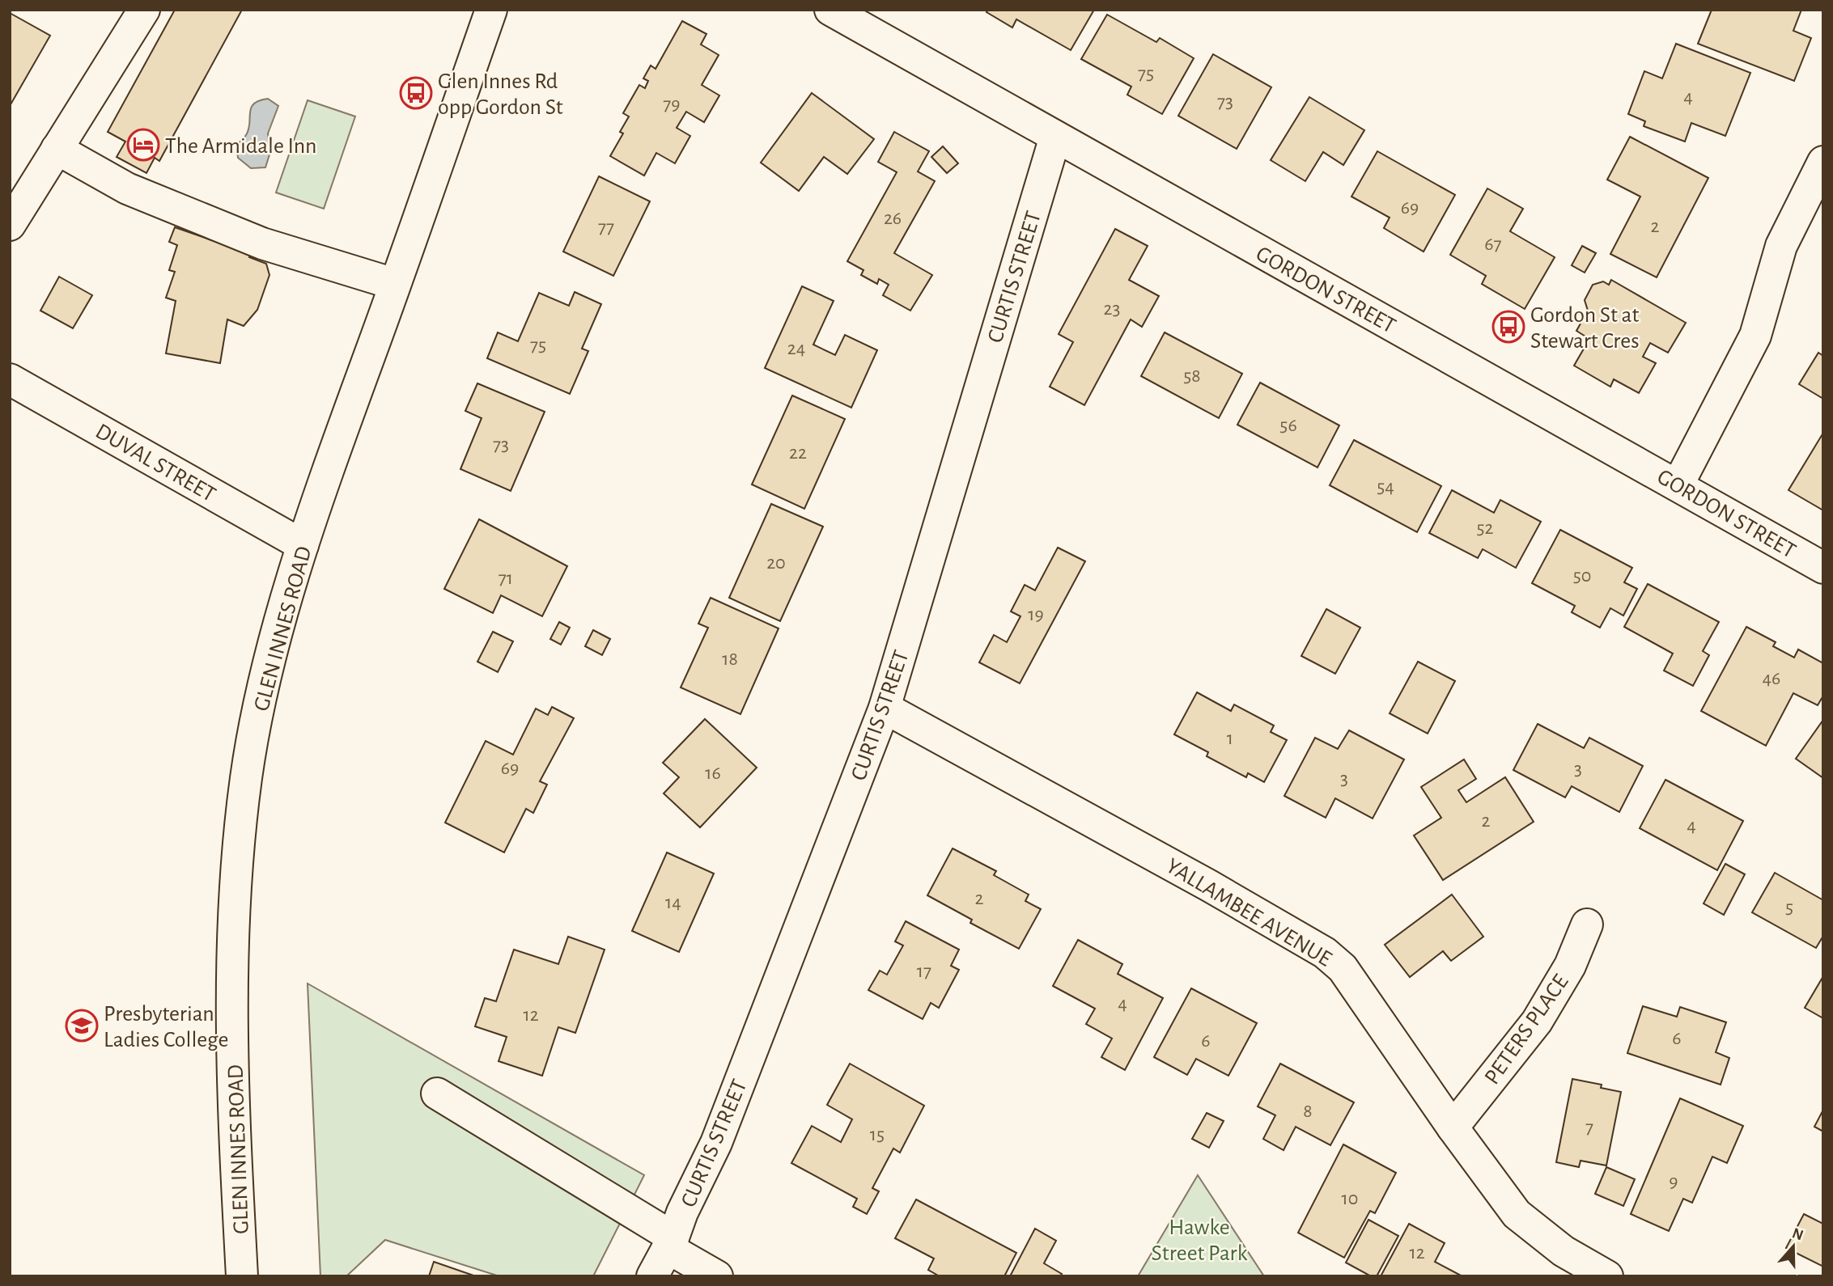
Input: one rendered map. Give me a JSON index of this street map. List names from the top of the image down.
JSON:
{
  "streets": {
    "street": [
      "CURTIS STREET",
      "GORDON STREET",
      "DUVAL STREET",
      "GLEN INNES ROAD",
      "YALLAMBEE AVENUE",
      "PETERS PLACE"
    ]
  },
  "crossings": [
    ["CURTIS STREET", "GORDON STREET"],
    ["CURTIS STREET", "YALLAMBEE AVENUE"],
    ["DUVAL STREET", "GLEN INNES ROAD"],
    ["YALLAMBEE AVENUE", "PETERS PLACE"]
  ],
  "parks": ["Hawke Street Park"],
  "places": {
    "bus stop": ["Glen Innes Rd opp Gordon St", "Gordon St at Stewart Cres"],
    "hotel": ["The Armidale Inn"],
    "school or university": ["Presbyterian Ladies College"]
  },
  "house_numbers": [
    "75",
    "4",
    "73",
    "79",
    "69",
    "26",
    "2",
    "77",
    "67",
    "23",
    "75",
    "24",
    "58",
    "56",
    "73",
    "22",
    "54",
    "52",
    "20",
    "50",
    "71",
    "19",
    "18",
    "46",
    "1",
    "69",
    "3",
    "16",
    "3",
    "2",
    "4",
    "2",
    "14",
    "5",
    "17",
    "4",
    "12",
    "6",
    "6",
    "8",
    "7",
    "15",
    "9",
    "10",
    "12"
  ],
  "north": "top"
}
